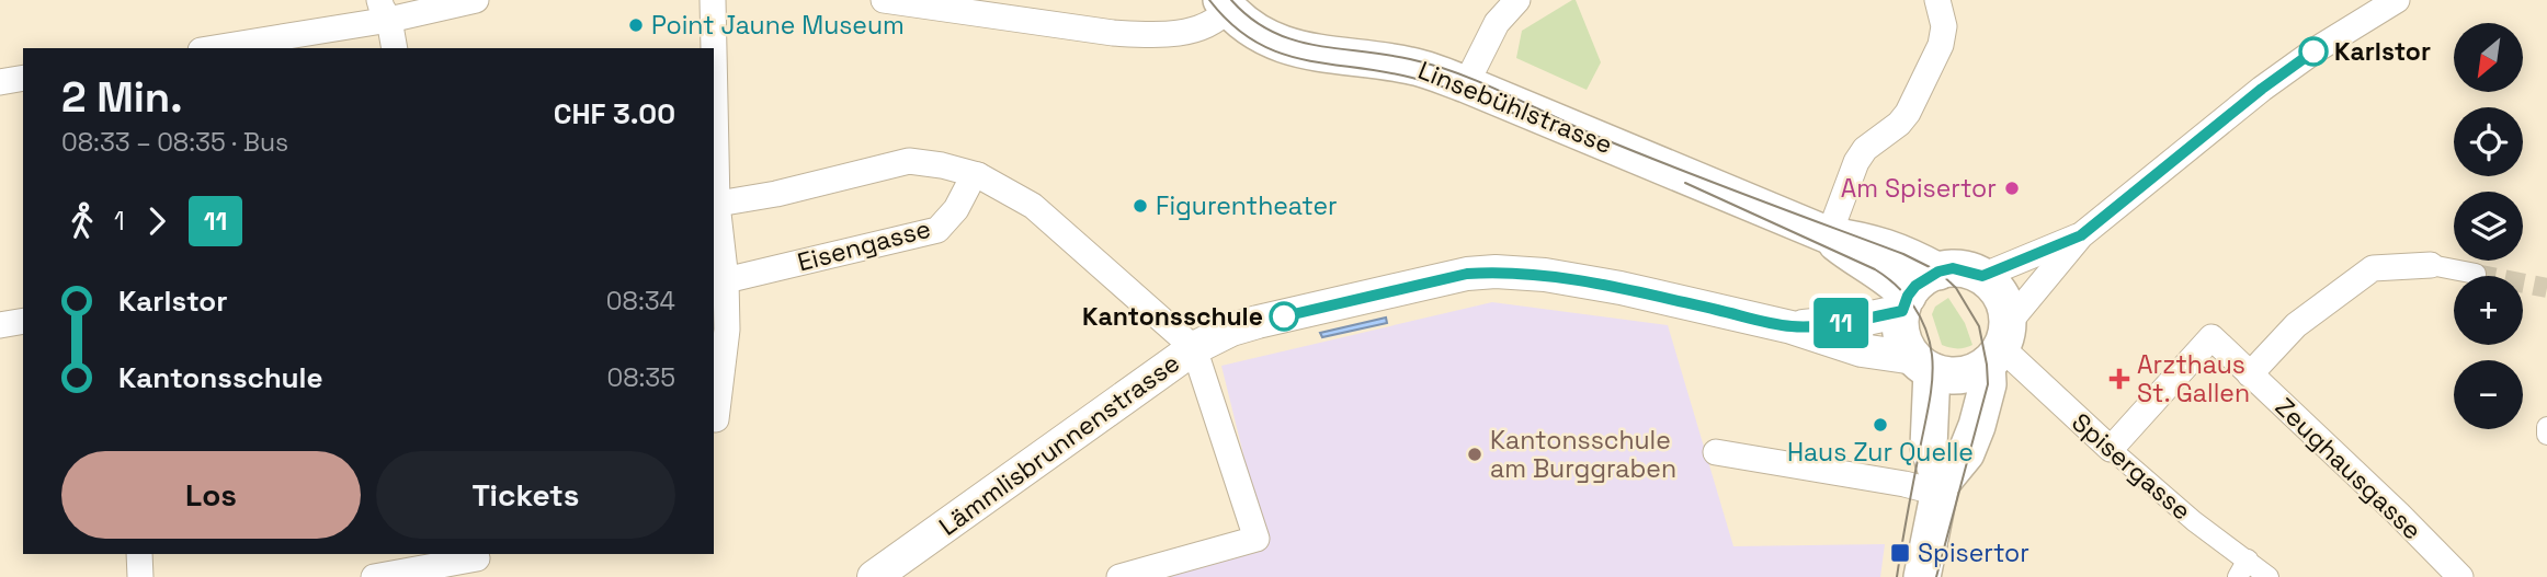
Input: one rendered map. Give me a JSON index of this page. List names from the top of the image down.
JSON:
{
  "streets": {
    "main road": ["Linsebühlstrasse"],
    "street": [
      "Eisengasse",
      "Lämmlisbrunnenstrasse",
      "Spisergasse",
      "Zeughausgasse"
    ]
  },
  "crossings": [
    ["Linsebühlstrasse", "Lämmlisbrunnenstrasse"],
    ["Linsebühlstrasse", "Spisergasse"],
    ["Lämmlisbrunnenstrasse", "Spisergasse"],
    ["Spisergasse", "Zeughausgasse"]
  ],
  "places": {
    "other": [
      "Point Jaune Museum",
      "Karlstor",
      "Am Spisertor",
      "Figurentheater",
      "Kantonsschule",
      "Haus Zur Quelle",
      "Kantonsschule am Burggraben"
    ],
    "health": ["Arzthaus St. Gallen"],
    "transit": ["Spisertor"]
  },
  "lines": ["bus line 11"],
  "north": "bottom left",
  "page": {
    "on_map": "11",
    "map_buttons": ["+", "−"],
    "heading": ["2 Min.", "08:33 – 08:35 · Bus", "CHF 3.00"],
    "legs": ["1", "11"],
    "list": [
      {
        "name": "Karlstor",
        "value": "08:34"
      },
      {
        "name": "Kantonsschule",
        "value": "08:35"
      }
    ],
    "buttons": ["Los", "Tickets"]
  }
}
